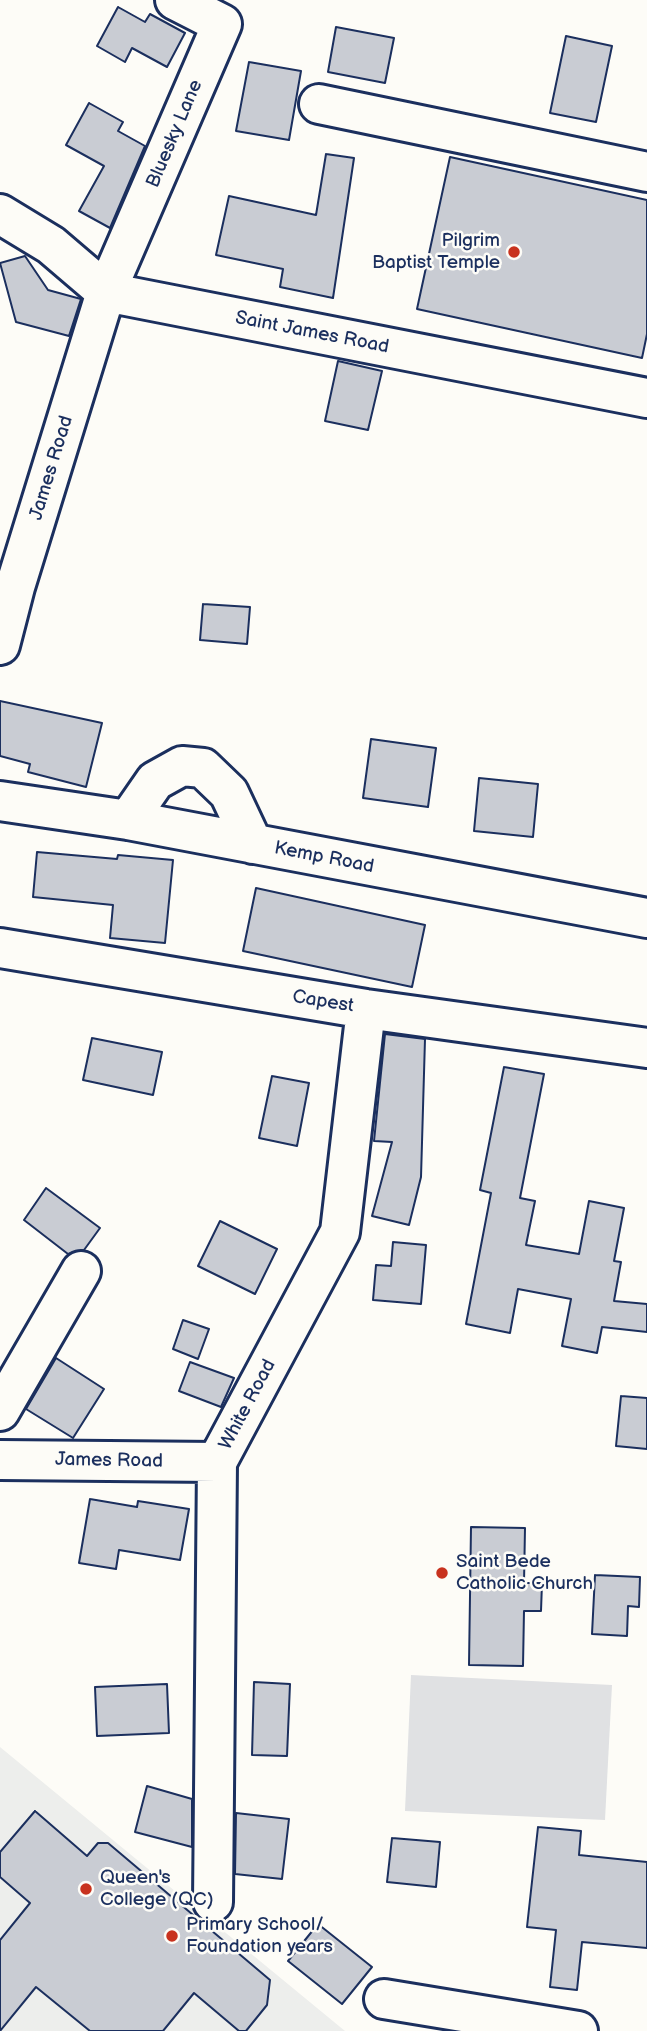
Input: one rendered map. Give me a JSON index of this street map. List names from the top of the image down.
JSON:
{
  "streets": {
    "street": [
      "Bluesky Lane",
      "Saint James Road",
      "James Road",
      "Kemp Road",
      "Capest",
      "White Road"
    ]
  },
  "crossings": [
    ["Bluesky Lane", "Saint James Road"],
    ["Bluesky Lane", "James Road"],
    ["Saint James Road", "James Road"],
    ["James Road", "White Road"],
    ["Capest", "White Road"]
  ],
  "places": [
    "Pilgrim Baptist Temple",
    "Saint Bede Catholic Church",
    "Queen's College (QC)",
    "Primary School/ Foundation years"
  ]
}
